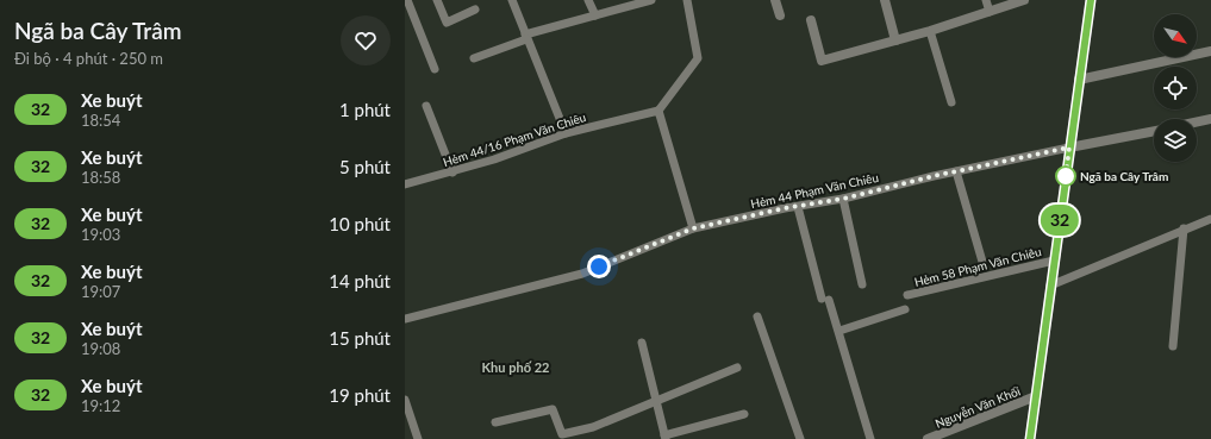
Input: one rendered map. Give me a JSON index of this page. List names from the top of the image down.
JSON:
{
  "streets": {
    "street": ["Nguyễn Văn Khối"],
    "lane": ["Hẻm 44/16 Phạm Văn Chiêu", "Hẻm 44 Phạm Văn Chiêu", "Hẻm 58 Phạm Văn Chiêu"]
  },
  "districts": ["Khu phố 22"],
  "places": ["Ngã ba Cây Trâm"],
  "lines": ["bus line 32"],
  "north": "bottom right",
  "page": {
    "heading": ["Ngã ba Cây Trâm", "Đi bộ · 4 phút · 250 m"],
    "on_map": "32",
    "list": [
      {
        "mark": "32",
        "name": "Xe buýt",
        "note": "18:54",
        "value": "1 phút"
      },
      {
        "mark": "32",
        "name": "Xe buýt",
        "note": "18:58",
        "value": "5 phút"
      },
      {
        "mark": "32",
        "name": "Xe buýt",
        "note": "19:03",
        "value": "10 phút"
      },
      {
        "mark": "32",
        "name": "Xe buýt",
        "note": "19:07",
        "value": "14 phút"
      },
      {
        "mark": "32",
        "name": "Xe buýt",
        "note": "19:08",
        "value": "15 phút"
      },
      {
        "mark": "32",
        "name": "Xe buýt",
        "note": "19:12",
        "value": "19 phút"
      }
    ]
  }
}
